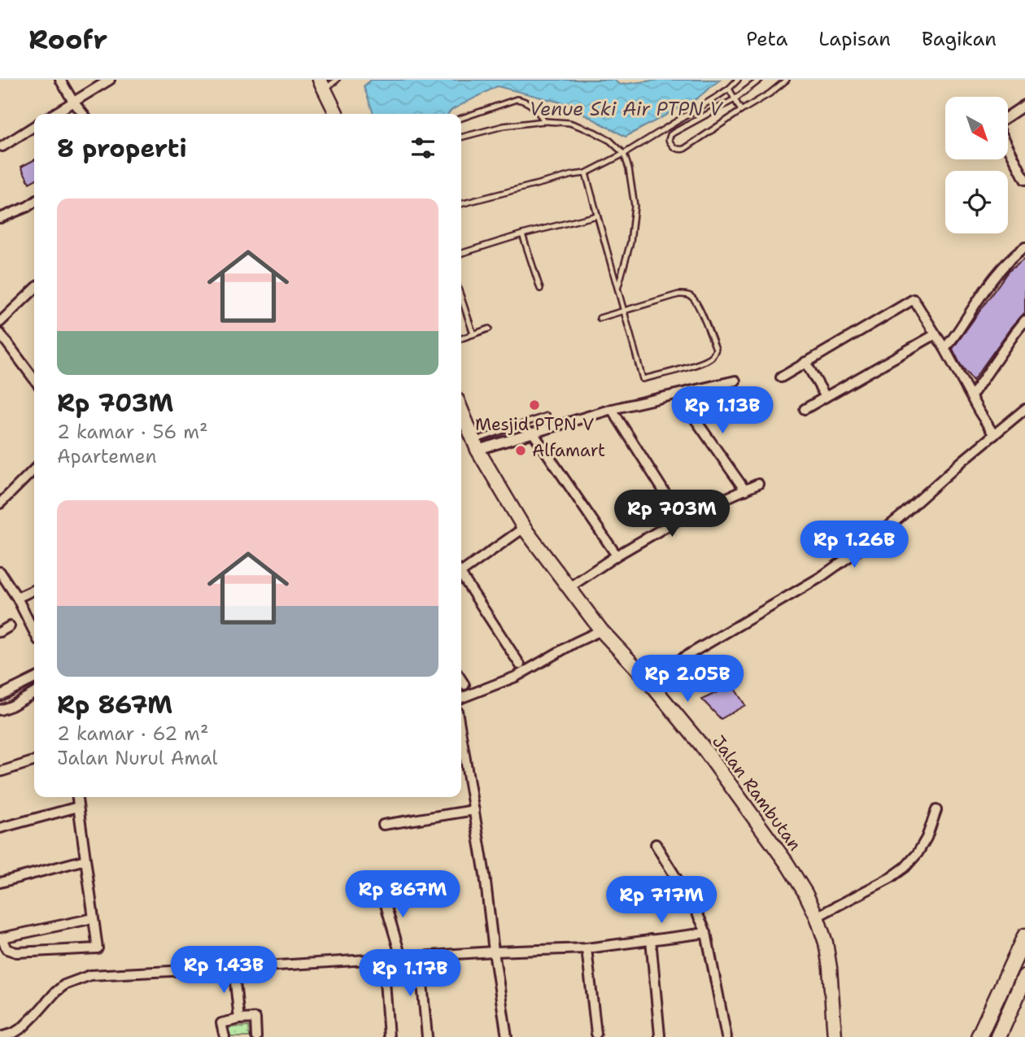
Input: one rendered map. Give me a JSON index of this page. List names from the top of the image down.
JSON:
{
  "streets": {
    "main road": ["Jalan Rambutan"]
  },
  "water": ["Venue Ski Air PTPN V"],
  "places": ["Mesjid PTPN V", "Alfamart"],
  "north": "bottom right",
  "page": {
    "header": "Roofr",
    "nav": ["Peta", "Lapisan", "Bagikan"],
    "heading": "8 properti",
    "list": [
      {
        "name": "Rp 703M",
        "note": "2 kamar · 56 m² · Apartemen"
      },
      {
        "name": "Rp 867M",
        "note": "2 kamar · 62 m² · Jalan Nurul Amal"
      }
    ],
    "price": [
      "Rp 1.13B",
      "Rp 703M",
      "Rp 1.26B",
      "Rp 2.05B",
      "Rp 867M",
      "Rp 717M",
      "Rp 1.43B",
      "Rp 1.17B"
    ]
  }
}
